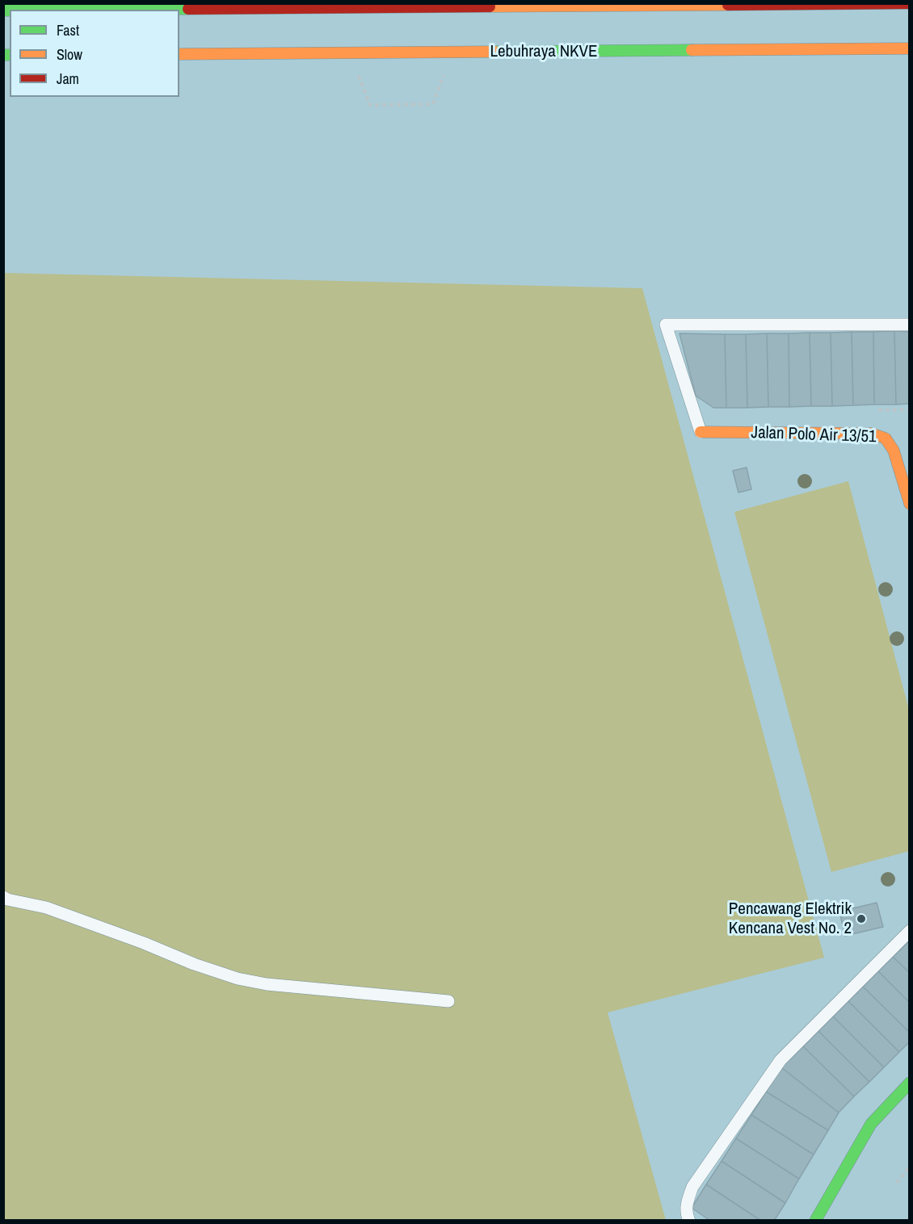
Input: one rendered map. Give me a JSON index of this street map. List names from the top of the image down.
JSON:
{
  "streets": {
    "main road": ["Lebuhraya NKVE", "Jalan Polo Air 13/51"]
  },
  "places": ["Pencawang Elektrik Kencana Vest No. 2"],
  "legend": ["Fast", "Slow", "Jam"]
}
